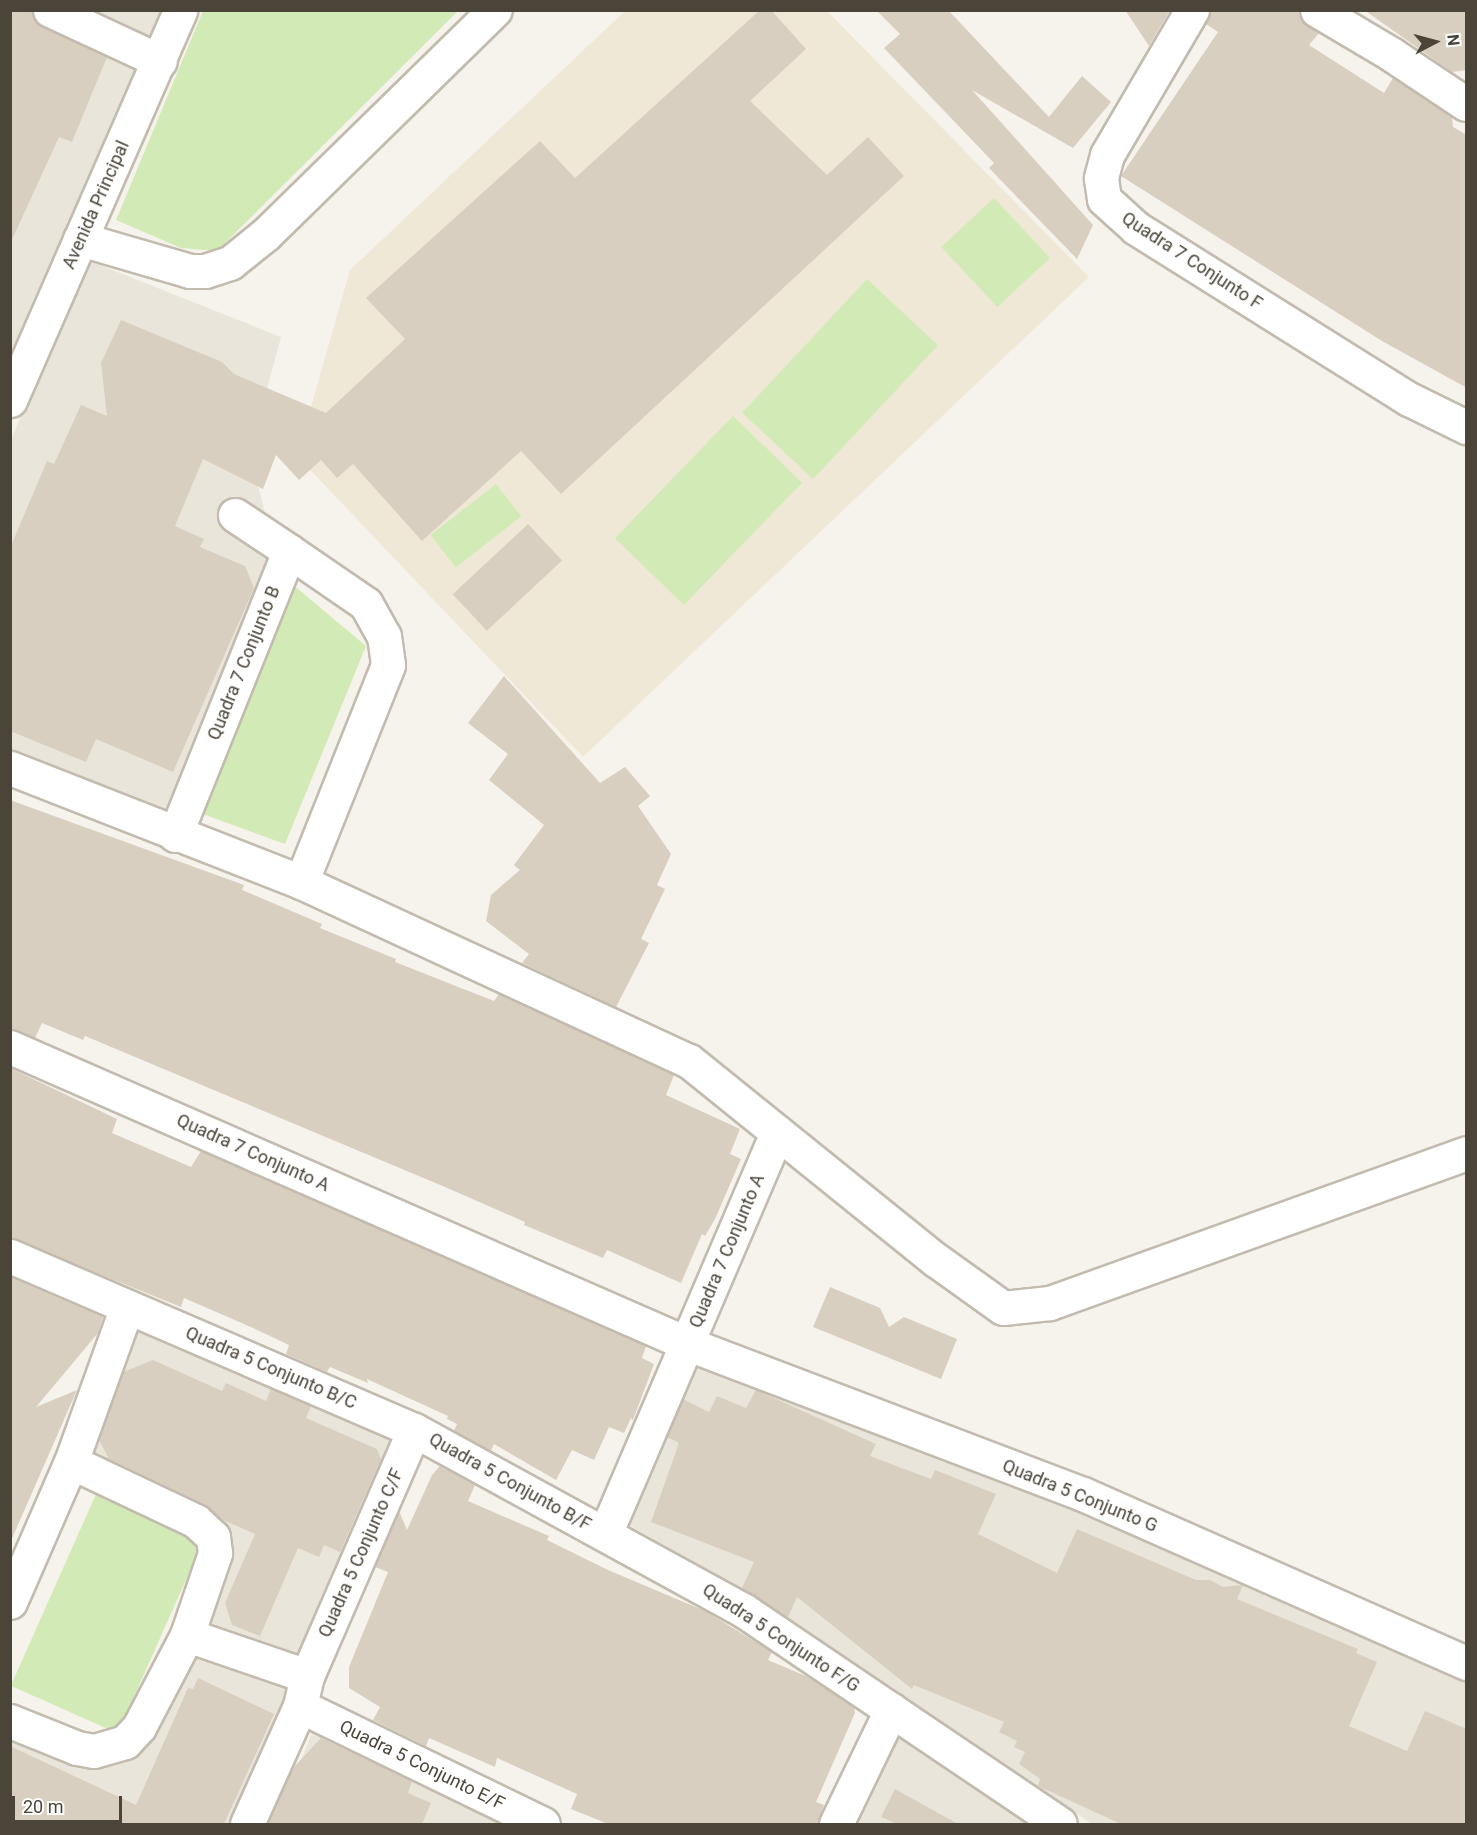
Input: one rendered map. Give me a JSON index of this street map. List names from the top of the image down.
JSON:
{
  "streets": {
    "street": [
      "Avenida Principal",
      "Quadra 7 Conjunto F",
      "Quadra 7 Conjunto B",
      "Quadra 7 Conjunto A",
      "Quadra 5 Conjunto B/C",
      "Quadra 5 Conjunto B/F",
      "Quadra 5 Conjunto G",
      "Quadra 5 Conjunto C/F",
      "Quadra 5 Conjunto F/G",
      "Quadra 5 Conjunto E/F"
    ]
  },
  "crossings": [
    ["Quadra 7 Conjunto A", "Quadra 5 Conjunto G"],
    ["Quadra 5 Conjunto B/C", "Quadra 5 Conjunto B/F"],
    ["Quadra 5 Conjunto B/C", "Quadra 5 Conjunto C/F"],
    ["Quadra 5 Conjunto B/F", "Quadra 5 Conjunto C/F"],
    ["Quadra 5 Conjunto B/F", "Quadra 5 Conjunto F/G"],
    ["Quadra 5 Conjunto C/F", "Quadra 5 Conjunto E/F"]
  ],
  "scale_bar": "20 m",
  "north": "right"
}
